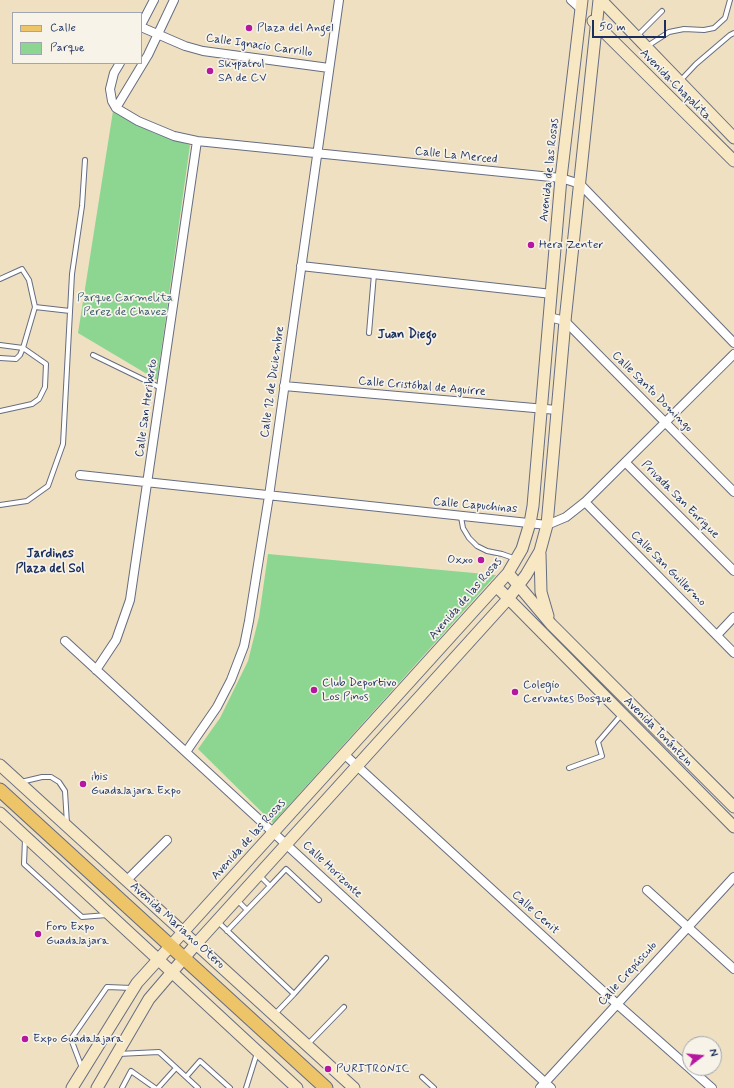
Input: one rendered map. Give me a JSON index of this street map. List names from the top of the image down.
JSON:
{
  "streets": {
    "main road": ["Avenida Mariano Otero"],
    "street": [
      "Calle Ignacio Carrillo",
      "Avenida Chapalita",
      "Calle La Merced",
      "Avenida de las Rosas",
      "Calle 12 de Diciembre",
      "Calle Cristóbal de Aguirre",
      "Calle Santo Domingo",
      "Calle San Heriberto",
      "Privada San Enrique",
      "Calle Capuchinas",
      "Calle San Guillermo",
      "Avenida Tonántzin",
      "Calle Horizonte",
      "Calle Cenit",
      "Calle Crepúsculo"
    ]
  },
  "crossings": [
    ["Calle Ignacio Carrillo", "Calle 12 de Diciembre"],
    ["Avenida Chapalita", "Avenida de las Rosas"],
    ["Calle La Merced", "Avenida de las Rosas"],
    ["Calle La Merced", "Calle 12 de Diciembre"],
    ["Calle La Merced", "Calle San Heriberto"],
    ["Avenida de las Rosas", "Calle Cristóbal de Aguirre"],
    ["Avenida de las Rosas", "Calle Capuchinas"],
    ["Avenida de las Rosas", "Avenida Tonántzin"],
    ["Avenida de las Rosas", "Calle Horizonte"],
    ["Avenida de las Rosas", "Calle Cenit"],
    ["Avenida de las Rosas", "Avenida Mariano Otero"],
    ["Calle 12 de Diciembre", "Calle Cristóbal de Aguirre"],
    ["Calle 12 de Diciembre", "Calle Capuchinas"],
    ["Calle 12 de Diciembre", "Calle Horizonte"],
    ["Calle Santo Domingo", "Calle Capuchinas"],
    ["Calle San Heriberto", "Calle Capuchinas"],
    ["Calle San Heriberto", "Calle Horizonte"],
    ["Privada San Enrique", "Calle Capuchinas"],
    ["Calle Capuchinas", "Calle San Guillermo"],
    ["Calle Horizonte", "Calle Crepúsculo"],
    ["Calle Cenit", "Calle Crepúsculo"]
  ],
  "districts": ["Juan Diego", "Jardines Plaza del Sol"],
  "parks": ["Parque Carmelita Perez de Chavez"],
  "places": [
    "Plaza del Angel",
    "Skypatrol SA de CV",
    "Hera Zenter",
    "Oxxo",
    "Club Deportivo Los Pinos",
    "Colegio Cervantes Bosque",
    "ibis Guadalajara Expo",
    "Foro Expo Guadalajara",
    "Expo Guadalajara",
    "PURITRONIC"
  ],
  "legend": ["Calle", "Parque"],
  "scale_bar": "50 m",
  "north": "right"
}
